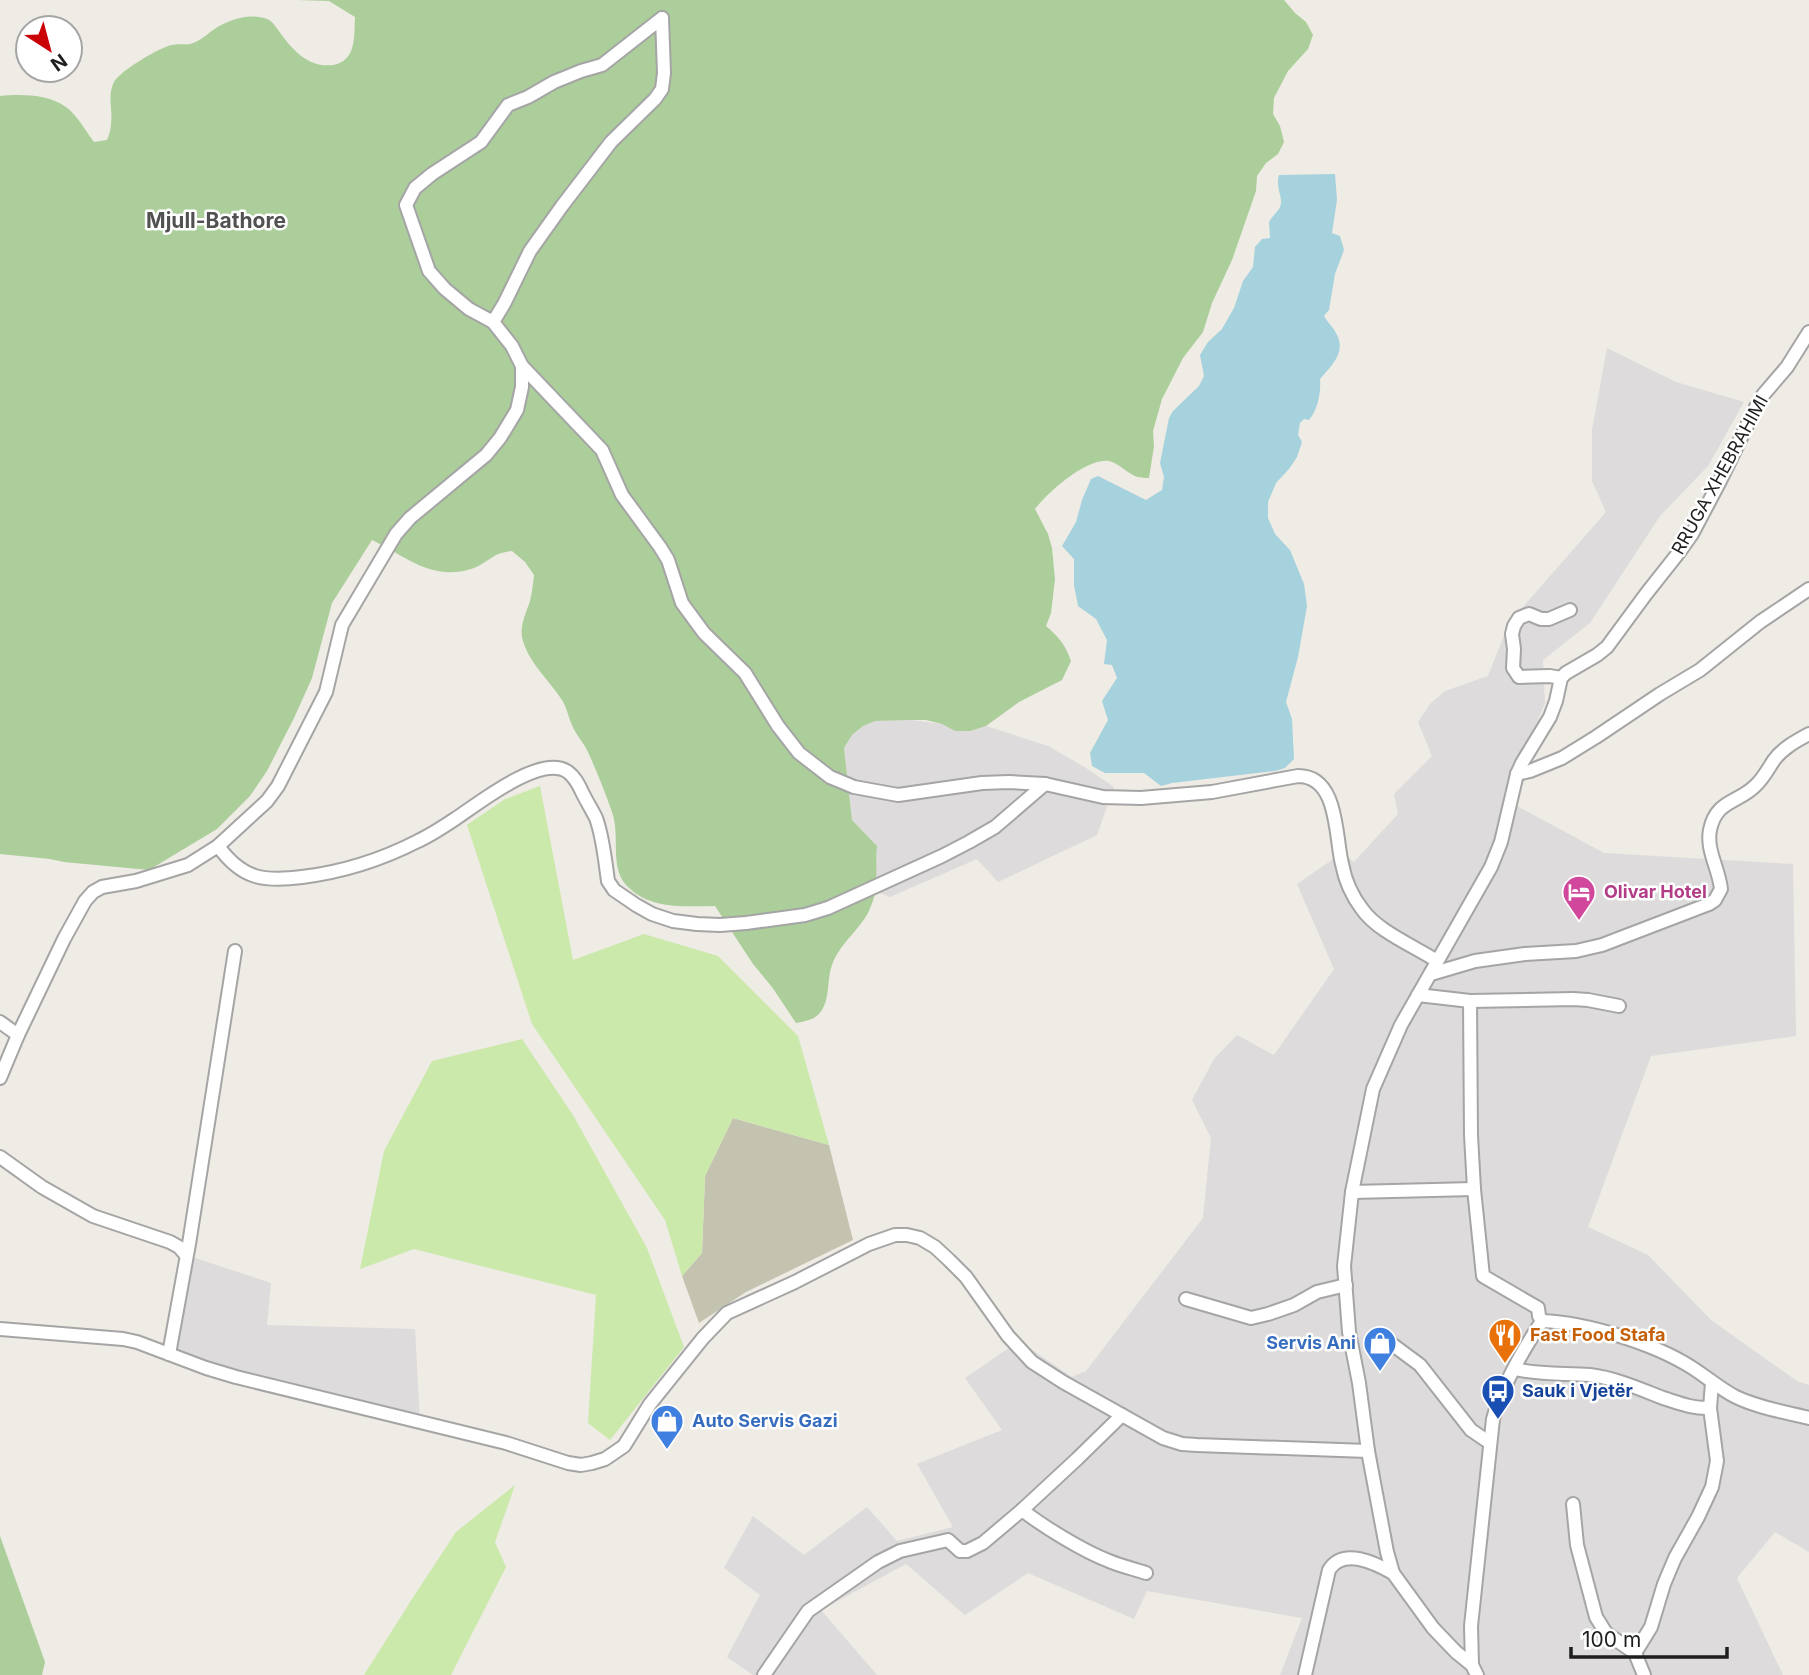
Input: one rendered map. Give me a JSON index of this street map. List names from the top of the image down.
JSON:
{
  "streets": {
    "street": ["RRUGA XHEBRAHIMI"]
  },
  "districts": ["Mjull-Bathore"],
  "places": {
    "hotel": ["Olivar Hotel"],
    "restaurant": ["Fast Food Stafa"],
    "shop": ["Servis Ani", "Auto Servis Gazi"],
    "bus stop": ["Sauk i Vjetër"]
  },
  "scale_bar": "100 m",
  "north": "bottom right"
}
